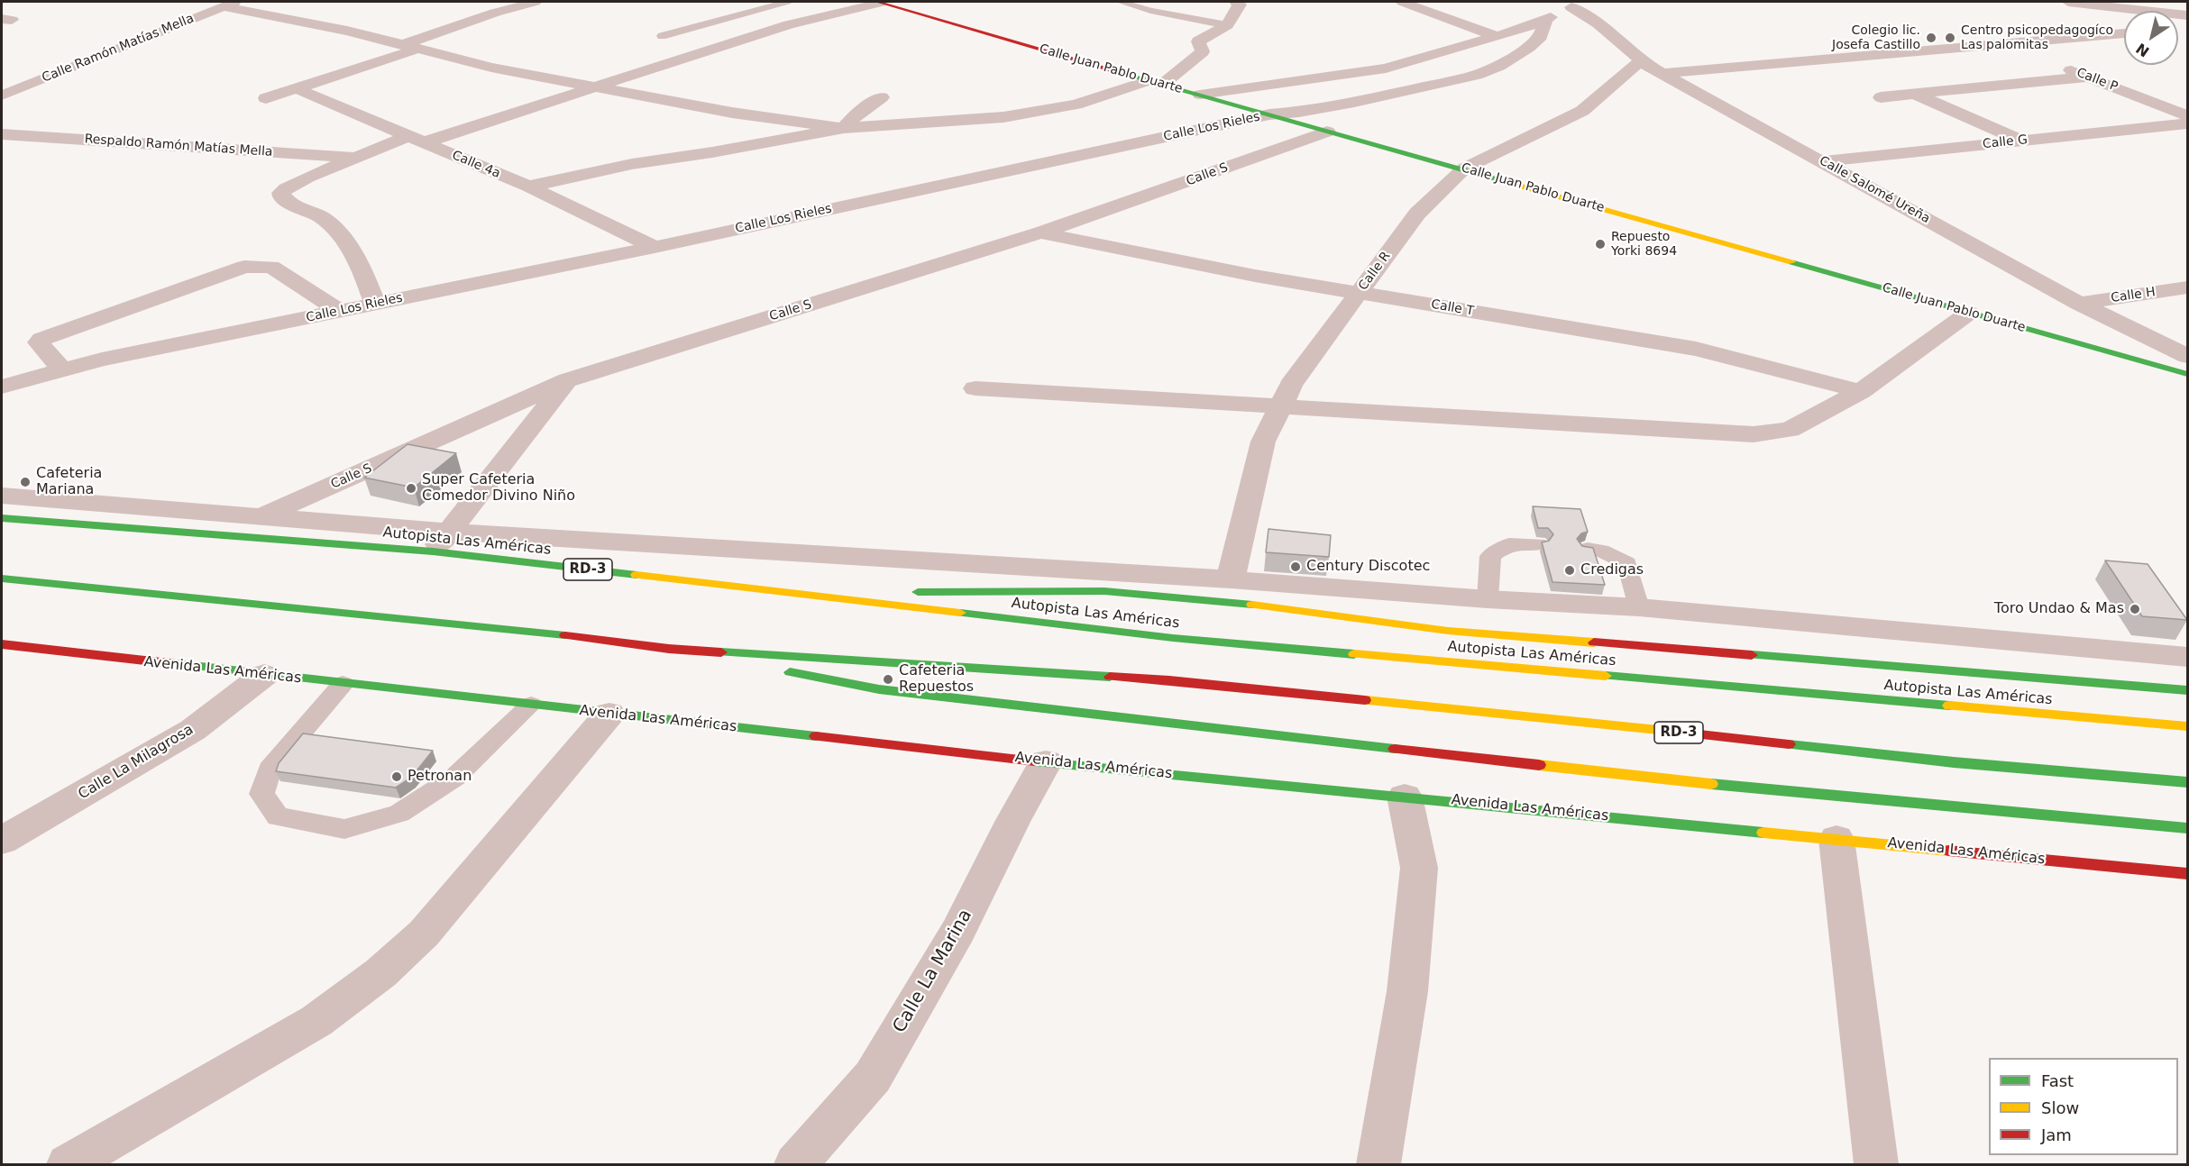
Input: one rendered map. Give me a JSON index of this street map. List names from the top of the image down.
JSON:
{
  "streets": {
    "main road": [
      "Calle Juan Pablo Duarte",
      "Autopista Las Américas",
      "RD-3",
      "Avenida Las Américas"
    ],
    "street": [
      "Calle Ramón Matías Mella",
      "Calle P",
      "Calle Los Rieles",
      "Calle G",
      "Respaldo Ramón Matías Mella",
      "Calle 4a",
      "Calle S",
      "Calle Salomé Ureña",
      "Calle R",
      "Calle H",
      "Calle T",
      "Calle La Milagrosa",
      "Calle La Marina"
    ]
  },
  "crossings": [
    ["Calle Juan Pablo Duarte", "Calle Los Rieles"],
    ["Calle Juan Pablo Duarte", "Calle S"],
    ["Calle Juan Pablo Duarte", "Calle R"],
    ["Calle Los Rieles", "Calle 4a"],
    ["Calle G", "Calle Salomé Ureña"],
    ["Calle S", "Calle T"],
    ["Calle Salomé Ureña", "Calle R"],
    ["Calle Salomé Ureña", "Calle H"],
    ["Calle R", "Calle T"],
    ["Avenida Las Américas", "Calle La Milagrosa"],
    ["Avenida Las Américas", "Calle La Marina"]
  ],
  "places": [
    "Colegio lic. Josefa Castillo",
    "Centro psicopedagogíco Las palomitas",
    "Repuesto Yorki 8694",
    "Cafeteria Mariana",
    "Super Cafeteria Comedor Divino Niño",
    "Century Discotec",
    "Credigas",
    "Toro Undao & Mas",
    "Cafeteria Repuestos",
    "Petronan"
  ],
  "legend": ["Fast", "Slow", "Jam"],
  "north": "bottom left"
}
